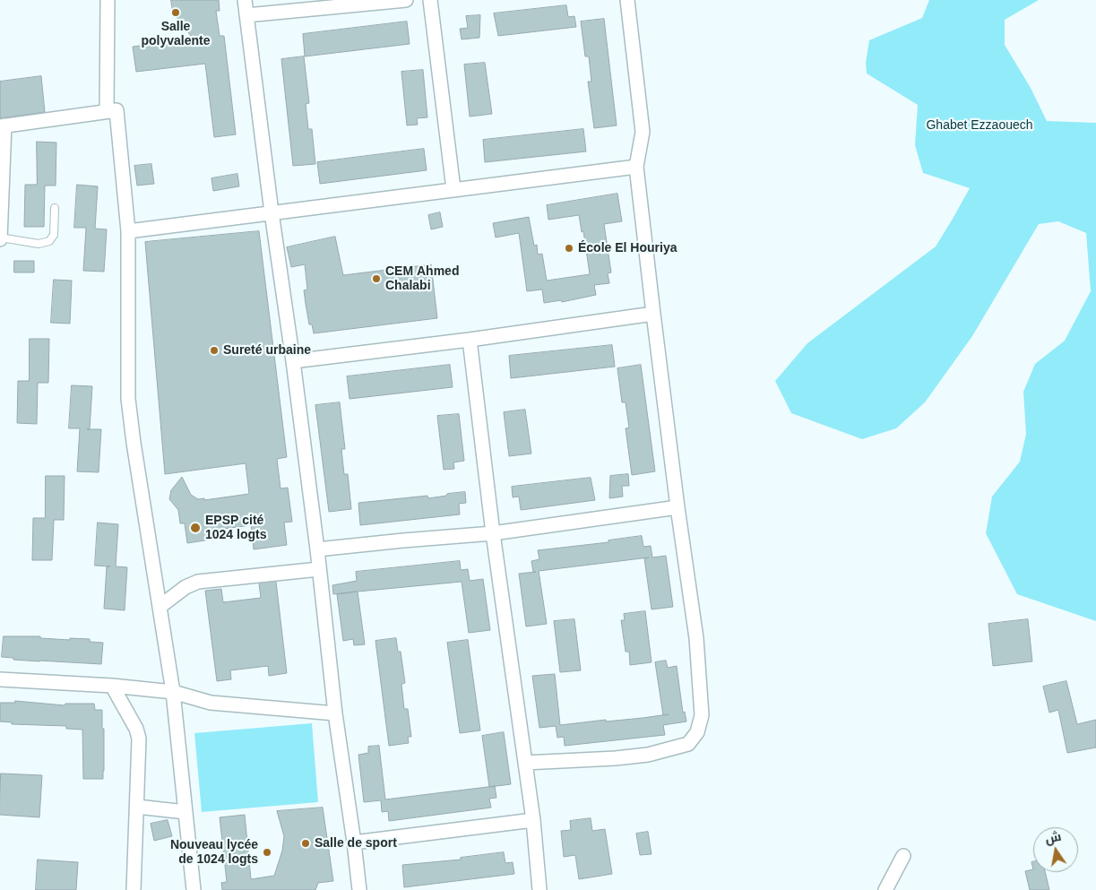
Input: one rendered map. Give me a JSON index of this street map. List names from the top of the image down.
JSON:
{
  "parks": ["Ghabet Ezzaouech"],
  "places": [
    "Salle polyvalente",
    "École El Houriya",
    "CEM Ahmed Chalabi",
    "Sureté urbaine",
    "EPSP cité 1024 logts",
    "Salle de sport",
    "Nouveau lycée de 1024 logts"
  ],
  "north": "top"
}
